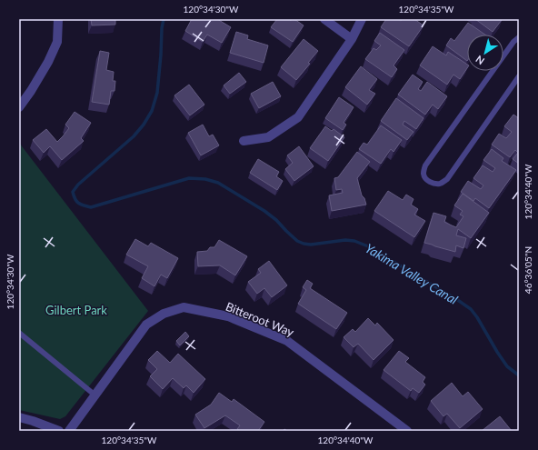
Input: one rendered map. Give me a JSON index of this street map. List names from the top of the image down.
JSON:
{
  "streets": {
    "street": ["Bitteroot Way"]
  },
  "water": ["Yakima Valley Canal"],
  "parks": ["Gilbert Park"],
  "north": "bottom left",
  "coordinates": [
    "120°34'30\"W",
    "120°34'35\"W",
    "120°34'40\"W",
    "46°36'05\"N"
  ]
}
